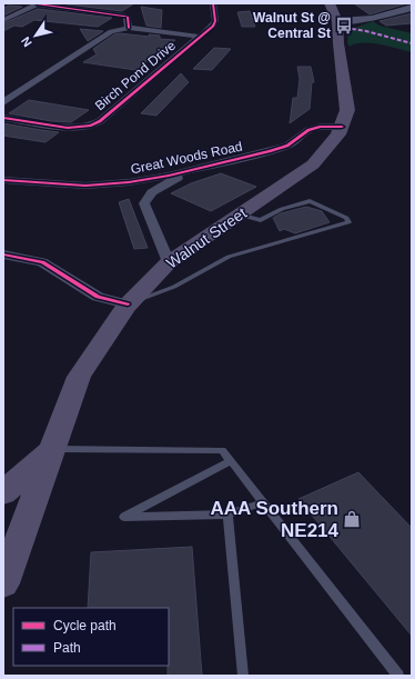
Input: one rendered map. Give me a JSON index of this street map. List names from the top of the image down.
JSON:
{
  "streets": {
    "main road": ["Walnut Street"],
    "street": ["Birch Pond Drive", "Great Woods Road"]
  },
  "crossings": [
    ["Great Woods Road", "Walnut Street"]
  ],
  "places": {
    "bus stop": ["Walnut St @ Central St"],
    "shop": ["AAA Southern NE214"]
  },
  "legend": ["Cycle path", "Path"],
  "north": "bottom left"
}
